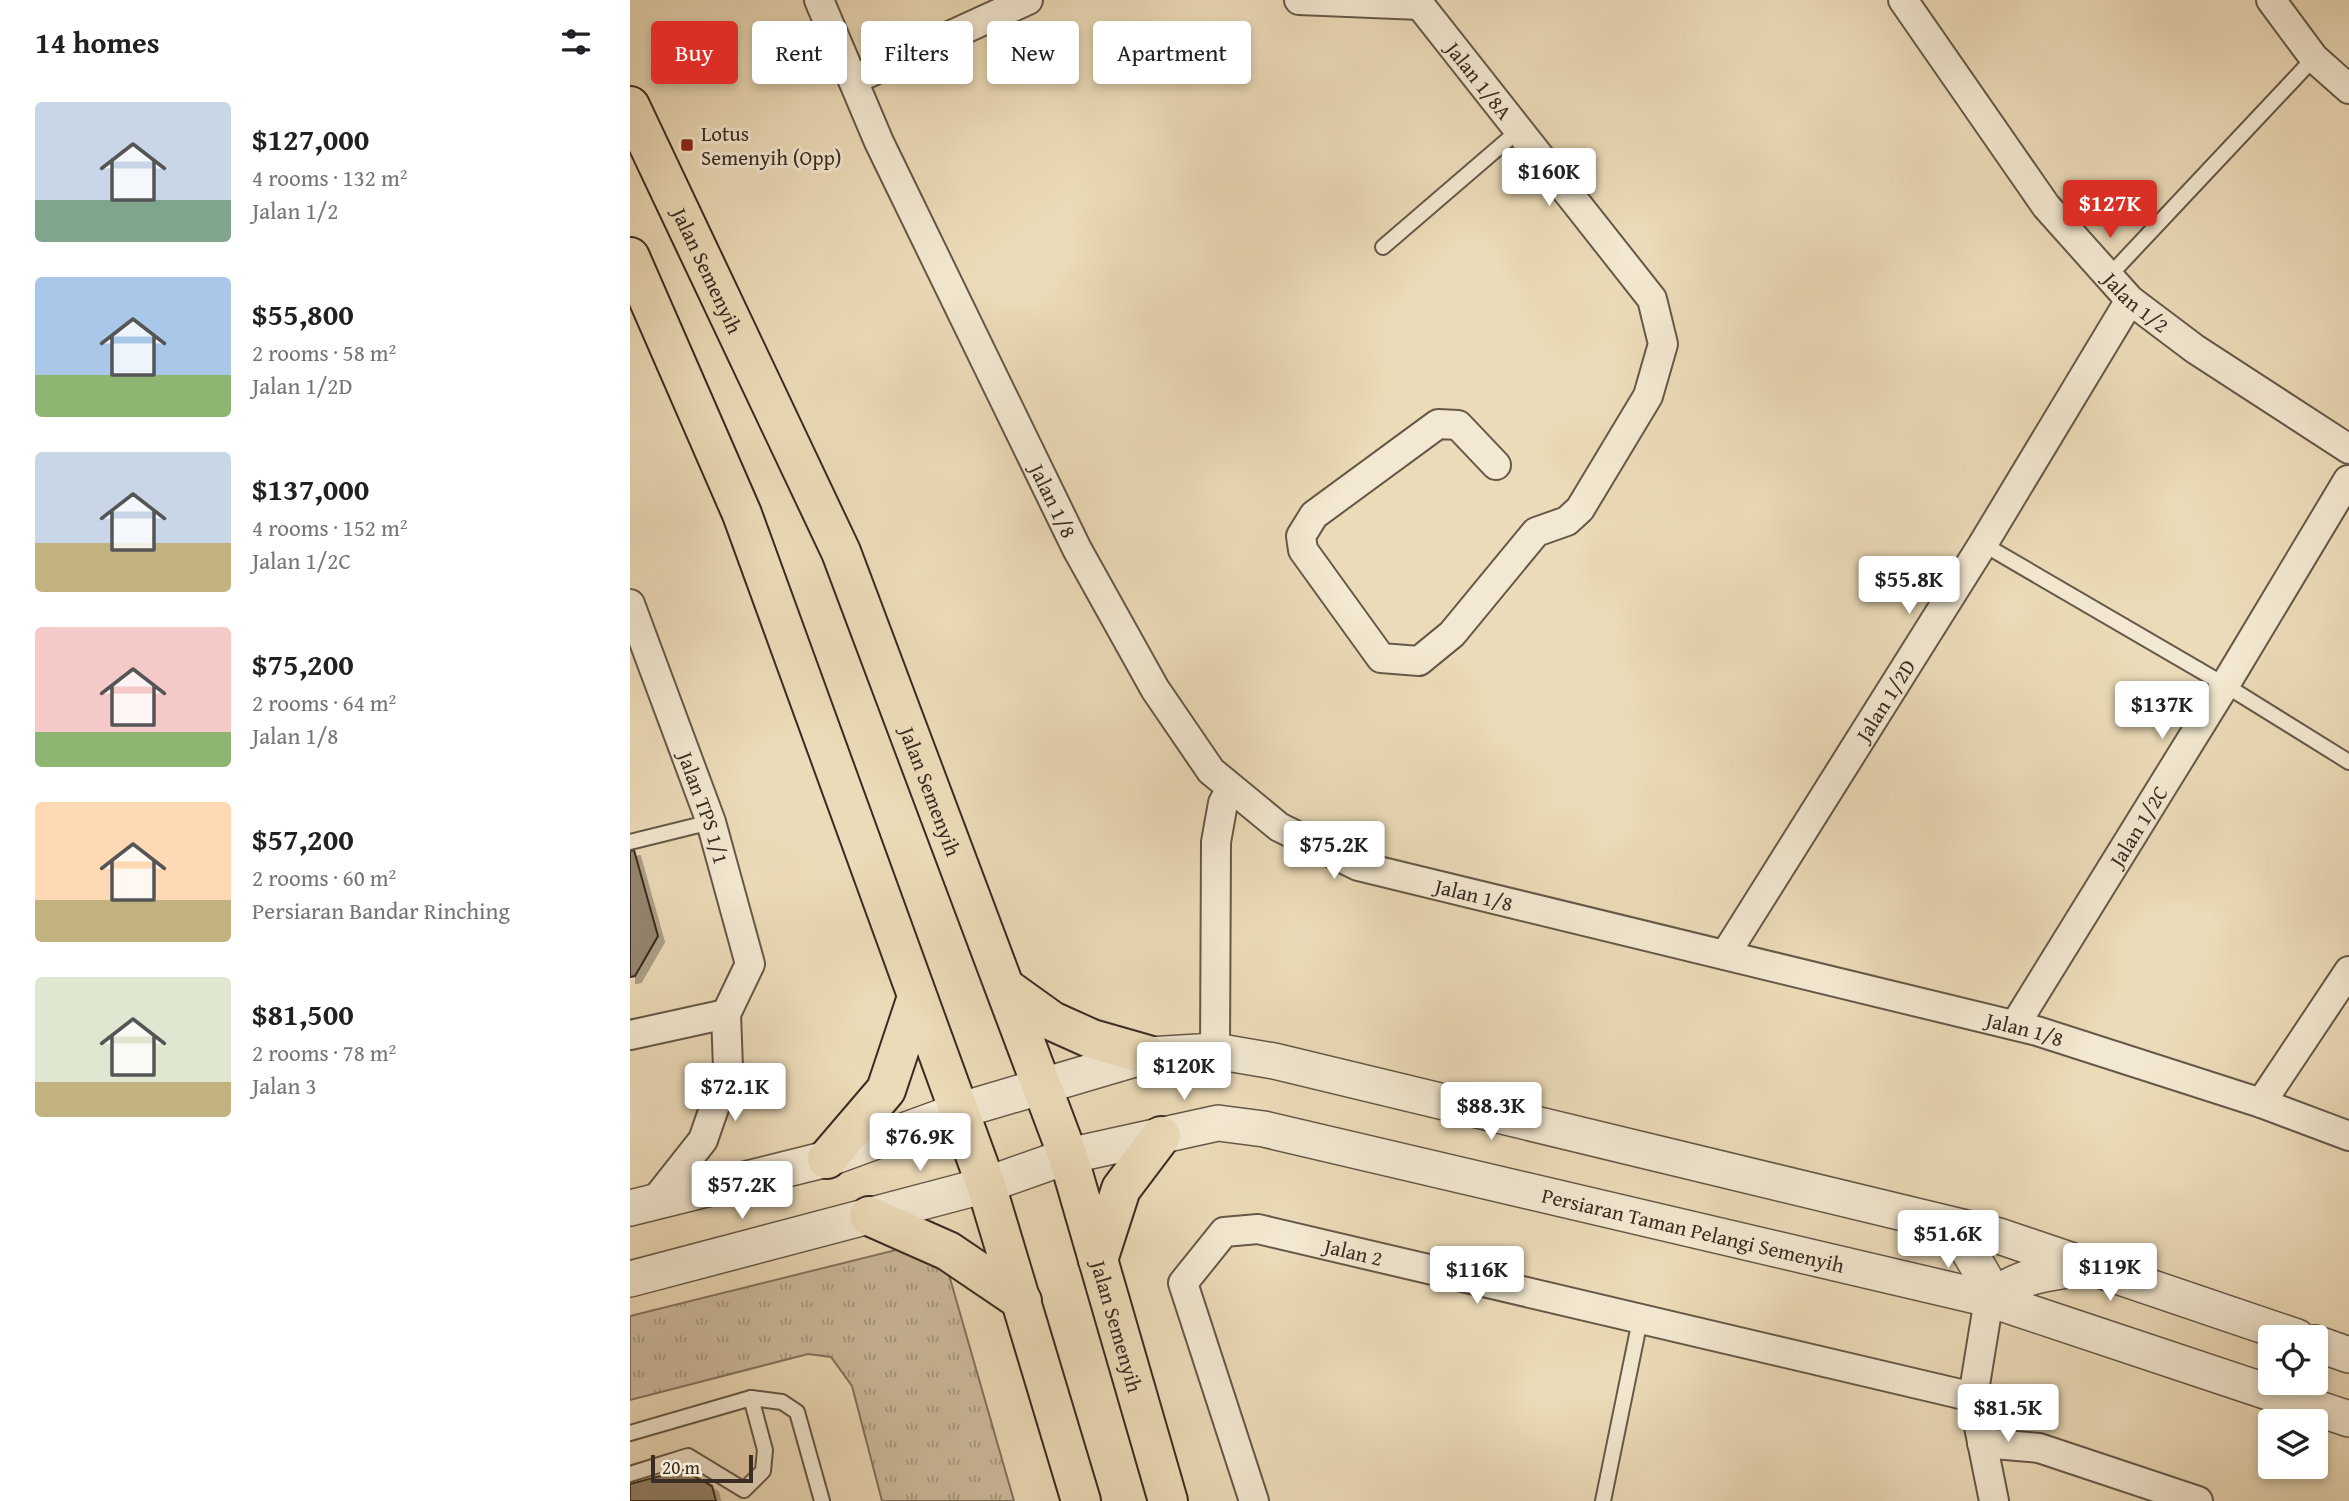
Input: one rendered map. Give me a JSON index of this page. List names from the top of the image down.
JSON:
{
  "streets": {
    "main road": ["Jalan Semenyih"],
    "street": [
      "Jalan 1/8A",
      "Jalan 1/2",
      "Jalan 1/8",
      "Jalan 1/2D",
      "Jalan TPS 1/1",
      "Jalan 1/2C",
      "Persiaran Taman Pelangi Semenyih",
      "Jalan 2"
    ]
  },
  "crossings": [
    ["Jalan Semenyih", "Persiaran Taman Pelangi Semenyih"],
    ["Jalan 1/2", "Jalan 1/2D"],
    ["Jalan 1/8", "Jalan 1/2D"],
    ["Jalan 1/8", "Jalan 1/2C"]
  ],
  "places": {
    "transit": ["Lotus Semenyih (Opp)"]
  },
  "scale_bar": "20 m",
  "page": {
    "heading": "14 homes",
    "chip": [
      "Buy",
      "Rent",
      "Filters",
      "New",
      "Apartment"
    ],
    "list": [
      {
        "name": "$127,000",
        "note": "4 rooms · 132 m² · Jalan 1/2"
      },
      {
        "name": "$55,800",
        "note": "2 rooms · 58 m² · Jalan 1/2D"
      },
      {
        "name": "$137,000",
        "note": "4 rooms · 152 m² · Jalan 1/2C"
      },
      {
        "name": "$75,200",
        "note": "2 rooms · 64 m² · Jalan 1/8"
      },
      {
        "name": "$57,200",
        "note": "2 rooms · 60 m² · Persiaran Bandar Rinching"
      },
      {
        "name": "$81,500",
        "note": "2 rooms · 78 m² · Jalan 3"
      }
    ],
    "price": [
      "$160K",
      "$127K",
      "$55.8K",
      "$137K",
      "$75.2K",
      "$120K",
      "$72.1K",
      "$88.3K",
      "$76.9K",
      "$57.2K",
      "$51.6K",
      "$119K",
      "$116K",
      "$81.5K"
    ],
    "scale": "20 m"
  }
}
